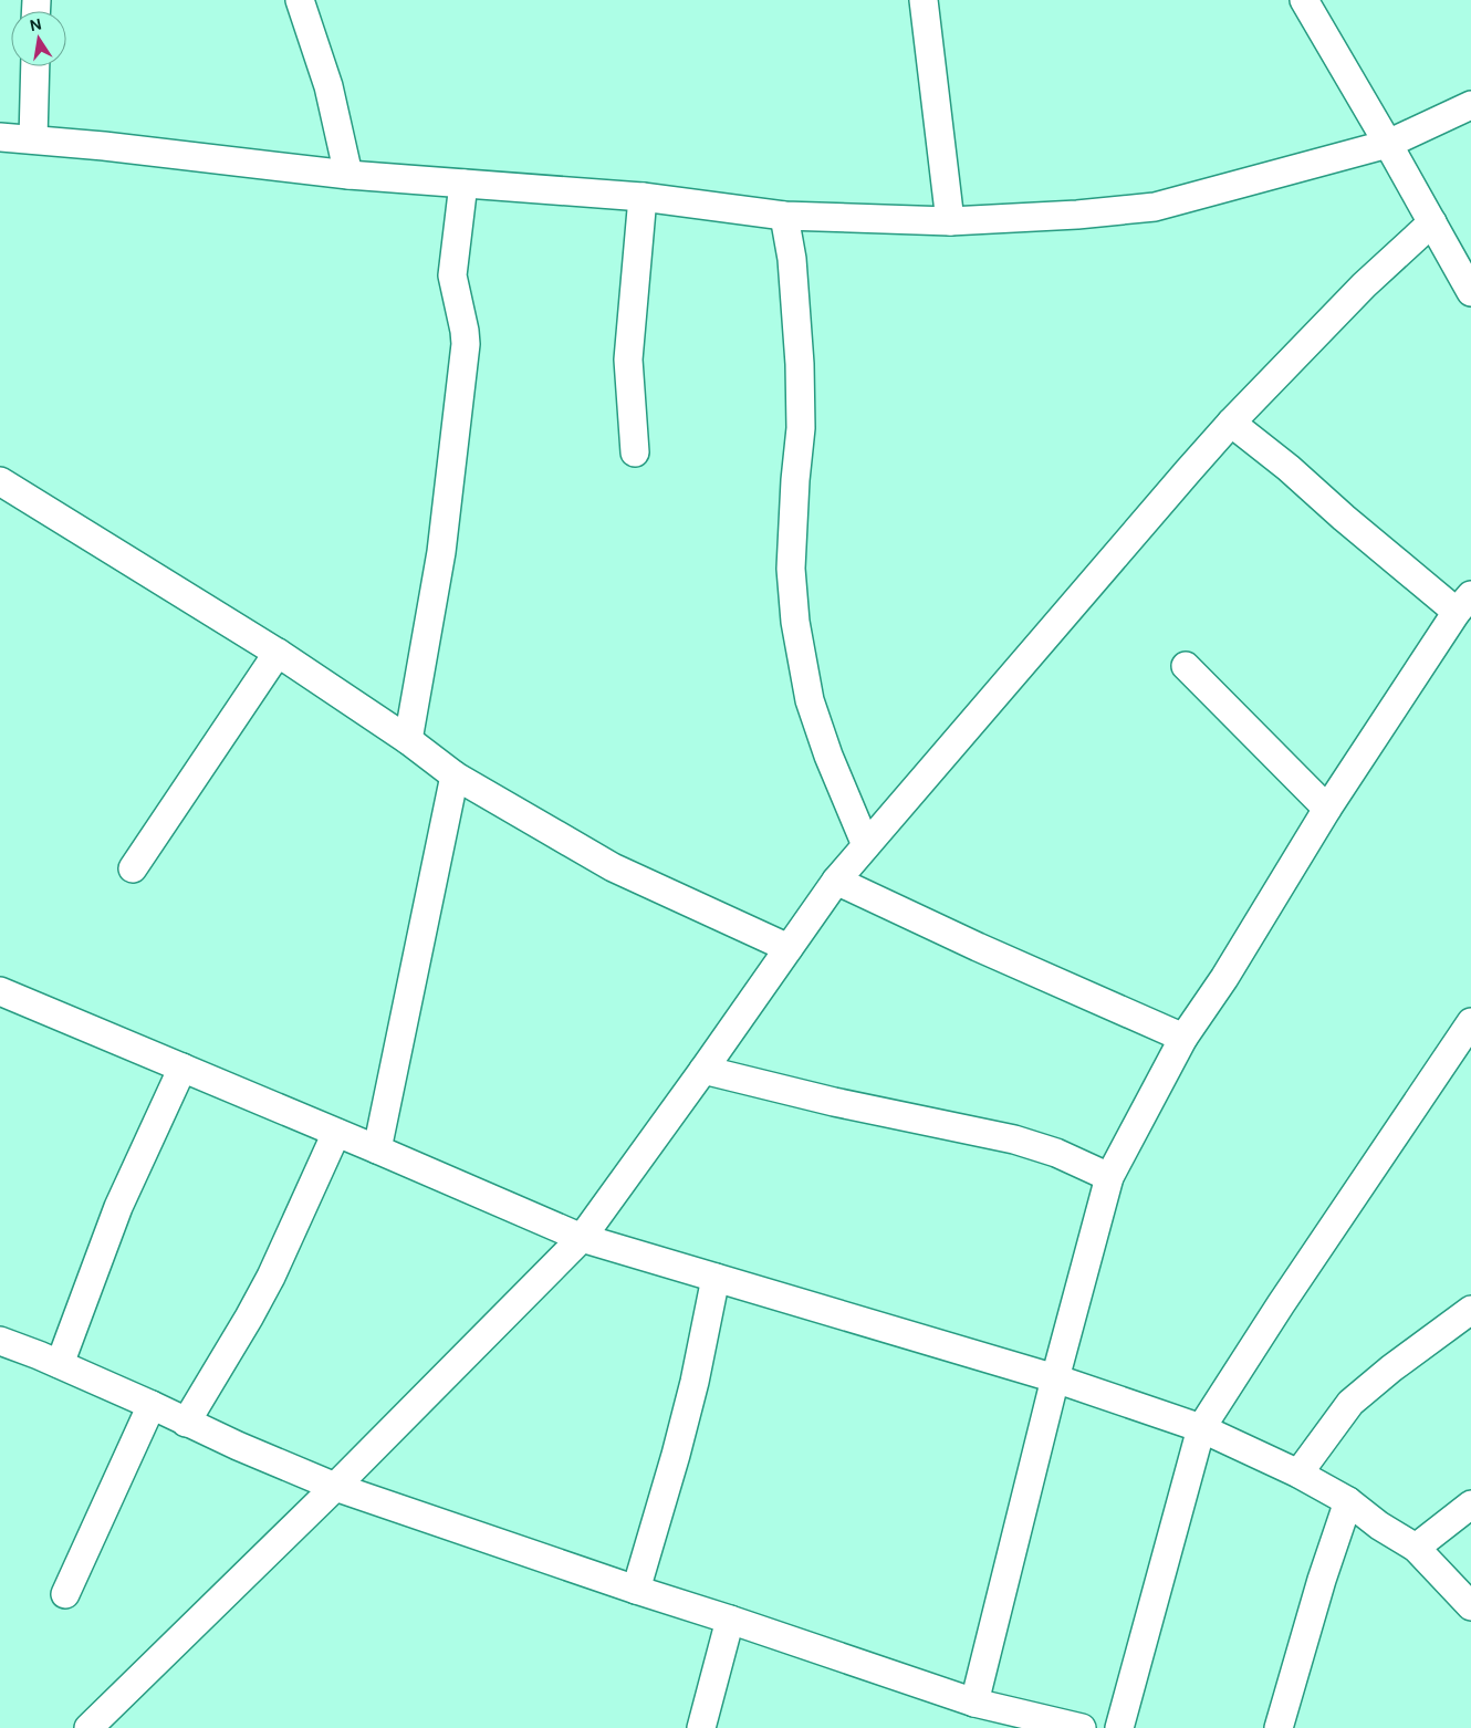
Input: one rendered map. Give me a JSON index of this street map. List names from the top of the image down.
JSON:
{
  "north": "top"
}
